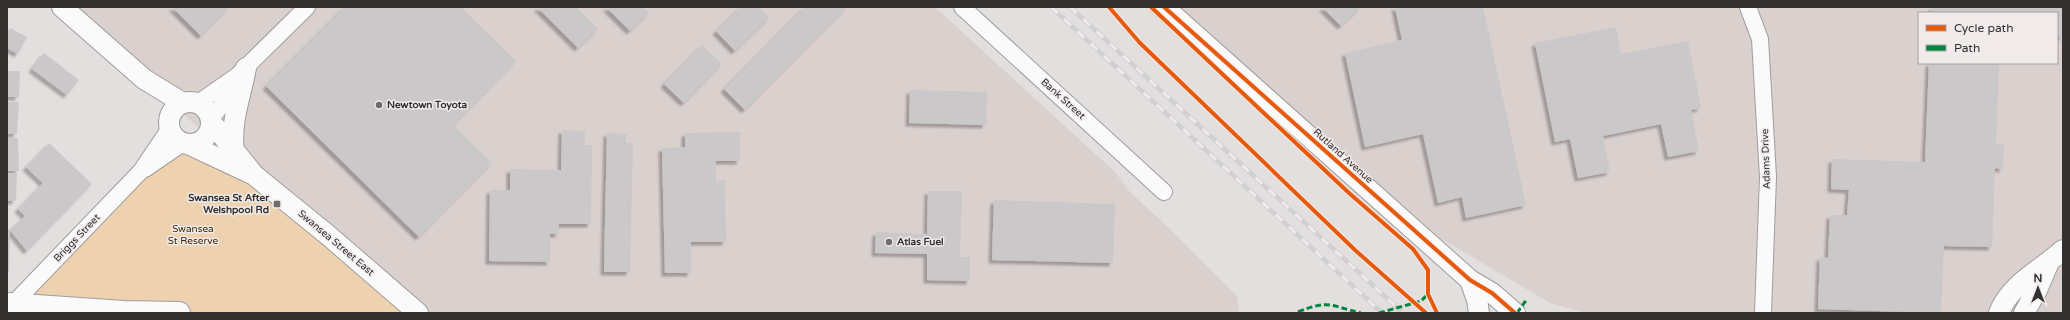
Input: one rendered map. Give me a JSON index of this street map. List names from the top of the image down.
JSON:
{
  "streets": {
    "street": [
      "Bank Street",
      "Rutland Avenue",
      "Adams Drive",
      "Briggs Street",
      "Swansea Street East"
    ]
  },
  "crossings": [
    ["Briggs Street", "Swansea Street East"]
  ],
  "parks": ["Swansea St Reserve"],
  "places": {
    "other": ["Newtown Toyota", "Atlas Fuel"],
    "transit": ["Swansea St After Welshpool Rd"]
  },
  "legend": ["Cycle path", "Path"],
  "north": "top"
}
